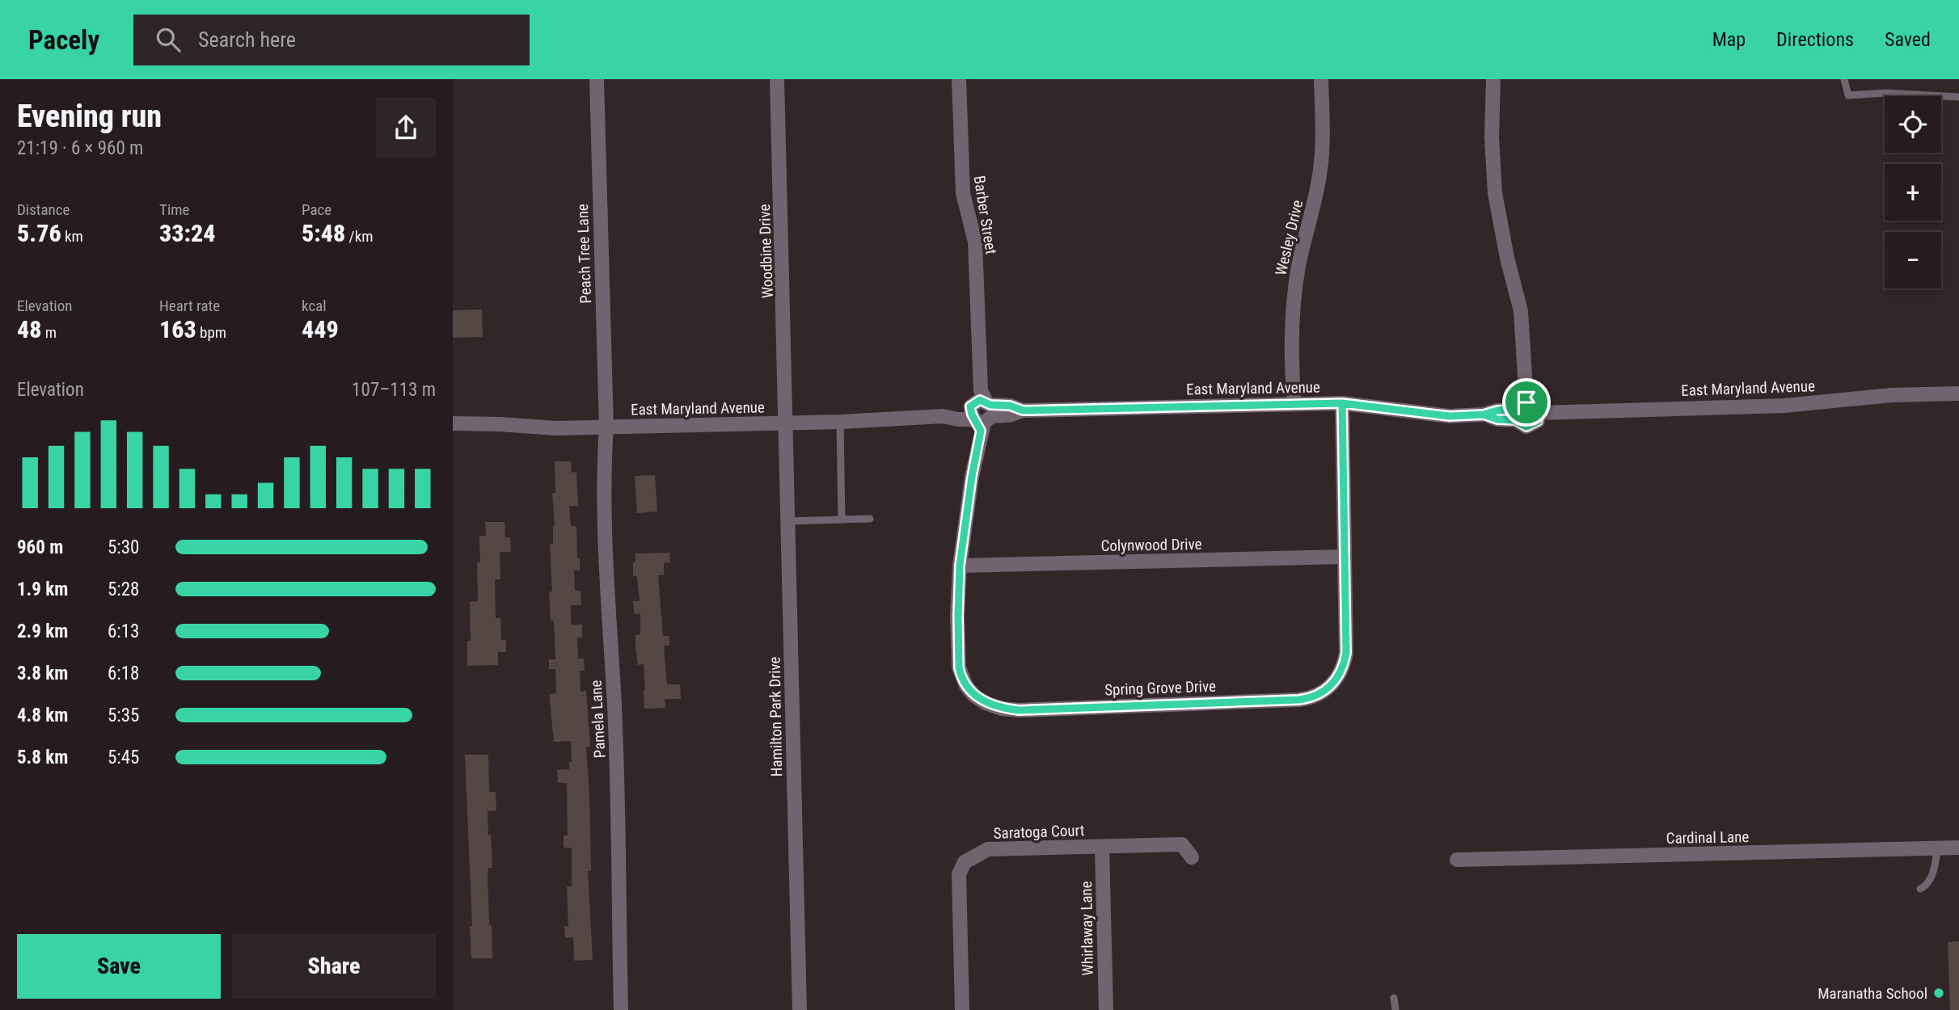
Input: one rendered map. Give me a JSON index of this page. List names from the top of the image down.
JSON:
{
  "streets": {
    "street": [
      "Barber Street",
      "Wesley Drive",
      "Woodbine Drive",
      "Peach Tree Lane",
      "East Maryland Avenue",
      "Colynwood Drive",
      "Spring Grove Drive",
      "Hamilton Park Drive",
      "Pamela Lane",
      "Saratoga Court",
      "Cardinal Lane",
      "Whirlaway Lane"
    ]
  },
  "crossings": [
    ["Barber Street", "East Maryland Avenue"],
    ["Barber Street", "Spring Grove Drive"],
    ["Wesley Drive", "East Maryland Avenue"],
    ["Woodbine Drive", "East Maryland Avenue"],
    ["Woodbine Drive", "Hamilton Park Drive"],
    ["Peach Tree Lane", "East Maryland Avenue"],
    ["Peach Tree Lane", "Pamela Lane"],
    ["East Maryland Avenue", "Spring Grove Drive"],
    ["East Maryland Avenue", "Hamilton Park Drive"],
    ["East Maryland Avenue", "Pamela Lane"],
    ["Colynwood Drive", "Spring Grove Drive"],
    ["Saratoga Court", "Whirlaway Lane"]
  ],
  "places": ["Maranatha School"],
  "page": {
    "header": "Pacely",
    "search": "Search here",
    "nav": ["Map", "Directions", "Saved"],
    "heading": ["Evening run", "21:19 · 6 × 960 m"],
    "map_buttons": ["+", "−"],
    "stats": [
      ["Distance", "5.76 km"],
      ["Time", "33:24"],
      ["Pace", "5:48 /km"],
      ["Elevation", "48 m"],
      ["Heart rate", "163 bpm"],
      ["kcal", "449"]
    ],
    "chart": ["Elevation", "107–113 m"],
    "list": [
      {
        "name": "960 m",
        "note": "5:30"
      },
      {
        "name": "1.9 km",
        "note": "5:28"
      },
      {
        "name": "2.9 km",
        "note": "6:13"
      },
      {
        "name": "3.8 km",
        "note": "6:18"
      },
      {
        "name": "4.8 km",
        "note": "5:35"
      },
      {
        "name": "5.8 km",
        "note": "5:45"
      }
    ],
    "buttons": ["Save", "Share"]
  }
}
